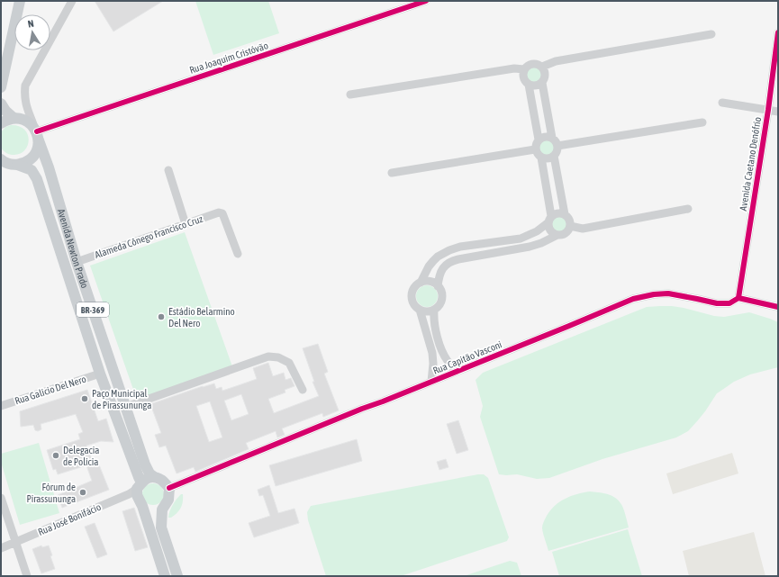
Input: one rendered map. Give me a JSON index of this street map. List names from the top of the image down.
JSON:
{
  "streets": {
    "main road": ["Avenida Newton Prado", "BR-369"],
    "street": [
      "Rua Joaquim Cristóvão",
      "Avenida Caetano Denófrio",
      "Alameda Cônego Francisco Cruz",
      "Rua Capitão Vasconi",
      "Rua Galício Del Nero",
      "Rua José Bonifácio"
    ]
  },
  "crossings": [
    ["Rua Joaquim Cristóvão", "Avenida Newton Prado"],
    ["Avenida Caetano Denófrio", "Rua Capitão Vasconi"],
    ["Alameda Cônego Francisco Cruz", "Avenida Newton Prado"],
    ["Avenida Newton Prado", "BR-369"],
    ["Avenida Newton Prado", "Rua Capitão Vasconi"],
    ["Avenida Newton Prado", "Rua Galício Del Nero"],
    ["Avenida Newton Prado", "Rua José Bonifácio"],
    ["BR-369", "Rua Capitão Vasconi"],
    ["BR-369", "Rua José Bonifácio"],
    ["Rua Capitão Vasconi", "Rua José Bonifácio"]
  ],
  "places": [
    "Estádio Belarmino Del Nero",
    "Paço Municipal de Pirassununga",
    "Delegacia de Polícia",
    "Fórum de Pirassununga"
  ],
  "north": "top"
}
